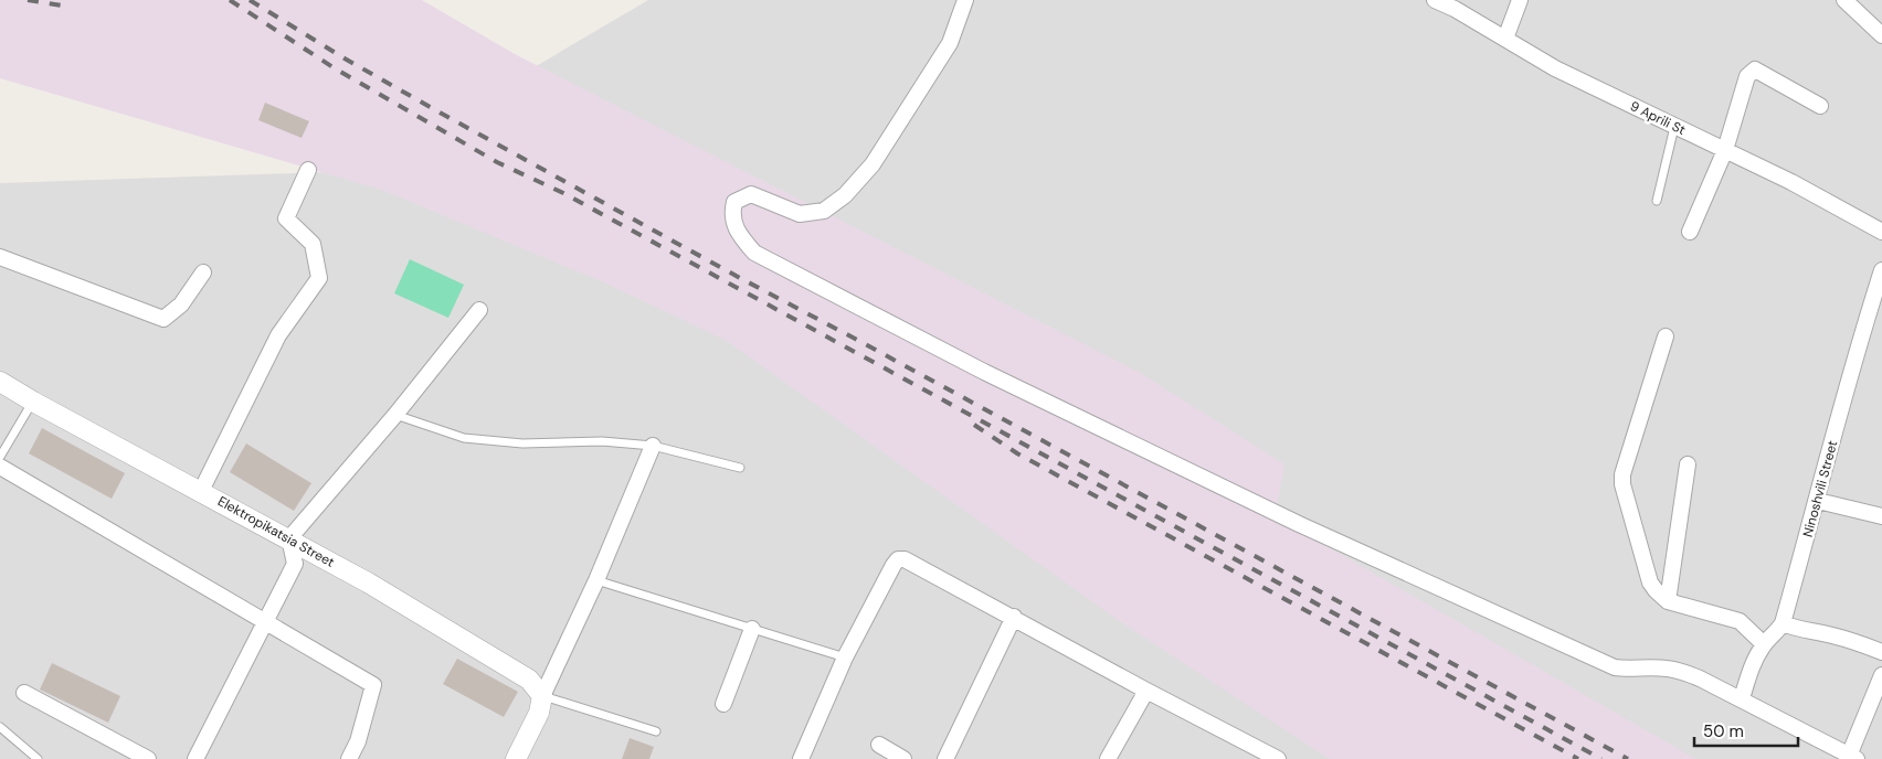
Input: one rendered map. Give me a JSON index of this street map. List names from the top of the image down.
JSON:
{
  "streets": {
    "street": ["9 Aprili St", "Ninoshvili Street", "Elektropikatsia Street"]
  },
  "scale_bar": "50 m"
}
